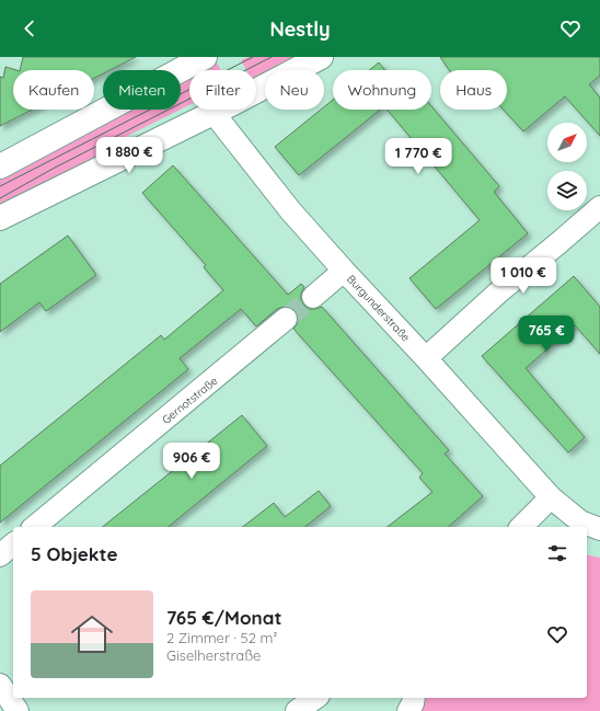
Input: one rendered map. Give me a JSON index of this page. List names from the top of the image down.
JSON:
{
  "streets": {
    "street": ["Burgunderstraße", "Gernotstraße"]
  },
  "north": "top right",
  "page": {
    "header": "Nestly",
    "chip": [
      "Kaufen",
      "Mieten",
      "Filter",
      "Neu",
      "Wohnung",
      "Haus"
    ],
    "price": [
      "1 880 €",
      "1 770 €",
      "1 010 €",
      "765 €",
      "906 €"
    ],
    "heading": "5 Objekte",
    "list": [
      {
        "name": "765 €/Monat",
        "note": "2 Zimmer · 52 m² · Giselherstraße"
      }
    ]
  }
}
